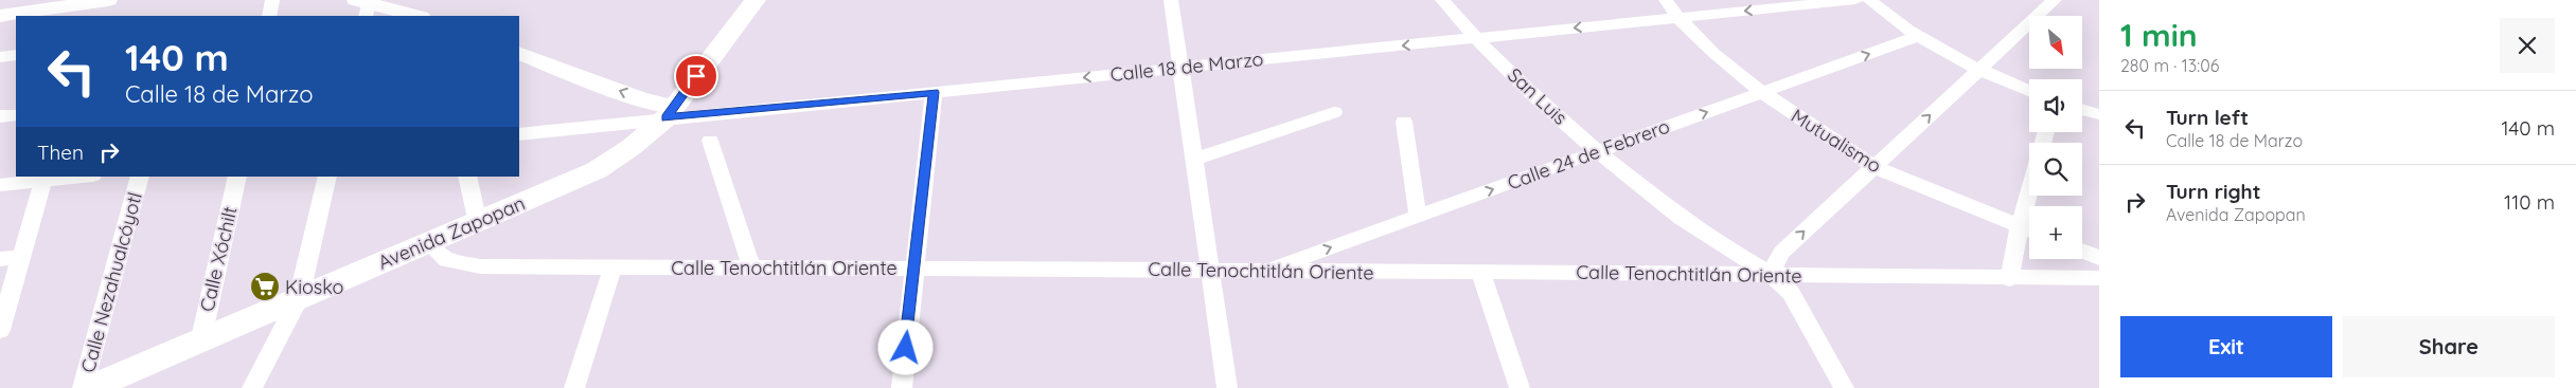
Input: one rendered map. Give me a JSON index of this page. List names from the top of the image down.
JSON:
{
  "streets": {
    "main road": ["Avenida Zapopan"],
    "street": [
      "Calle 18 de Marzo",
      "San Luis",
      "Mutualismo",
      "Calle 24 de Febrero",
      "Calle Xóchilt",
      "Calle Tenochtitlán Oriente",
      "Calle Nezahualcóyotl"
    ]
  },
  "crossings": [
    ["Calle 18 de Marzo", "San Luis"],
    ["Calle 18 de Marzo", "Mutualismo"],
    ["Calle 18 de Marzo", "Avenida Zapopan"],
    ["San Luis", "Calle 24 de Febrero"],
    ["San Luis", "Calle Tenochtitlán Oriente"],
    ["Mutualismo", "Calle 24 de Febrero"],
    ["Calle 24 de Febrero", "Calle Tenochtitlán Oriente"],
    ["Avenida Zapopan", "Calle Xóchilt"],
    ["Avenida Zapopan", "Calle Tenochtitlán Oriente"]
  ],
  "one_way": ["Calle 18 de Marzo"],
  "places": {
    "supermarket": ["Kiosko"]
  },
  "north": "bottom right",
  "page": {
    "heading": ["1 min", "280 m · 13:06"],
    "map_buttons": "+",
    "turn": ["140 m", "Calle 18 de Marzo"],
    "list": [
      {
        "name": "Turn left",
        "note": "Calle 18 de Marzo",
        "value": "140 m"
      },
      {
        "name": "Turn right",
        "note": "Avenida Zapopan",
        "value": "110 m"
      }
    ],
    "then": "Then",
    "buttons": ["Exit", "Share"]
  }
}
